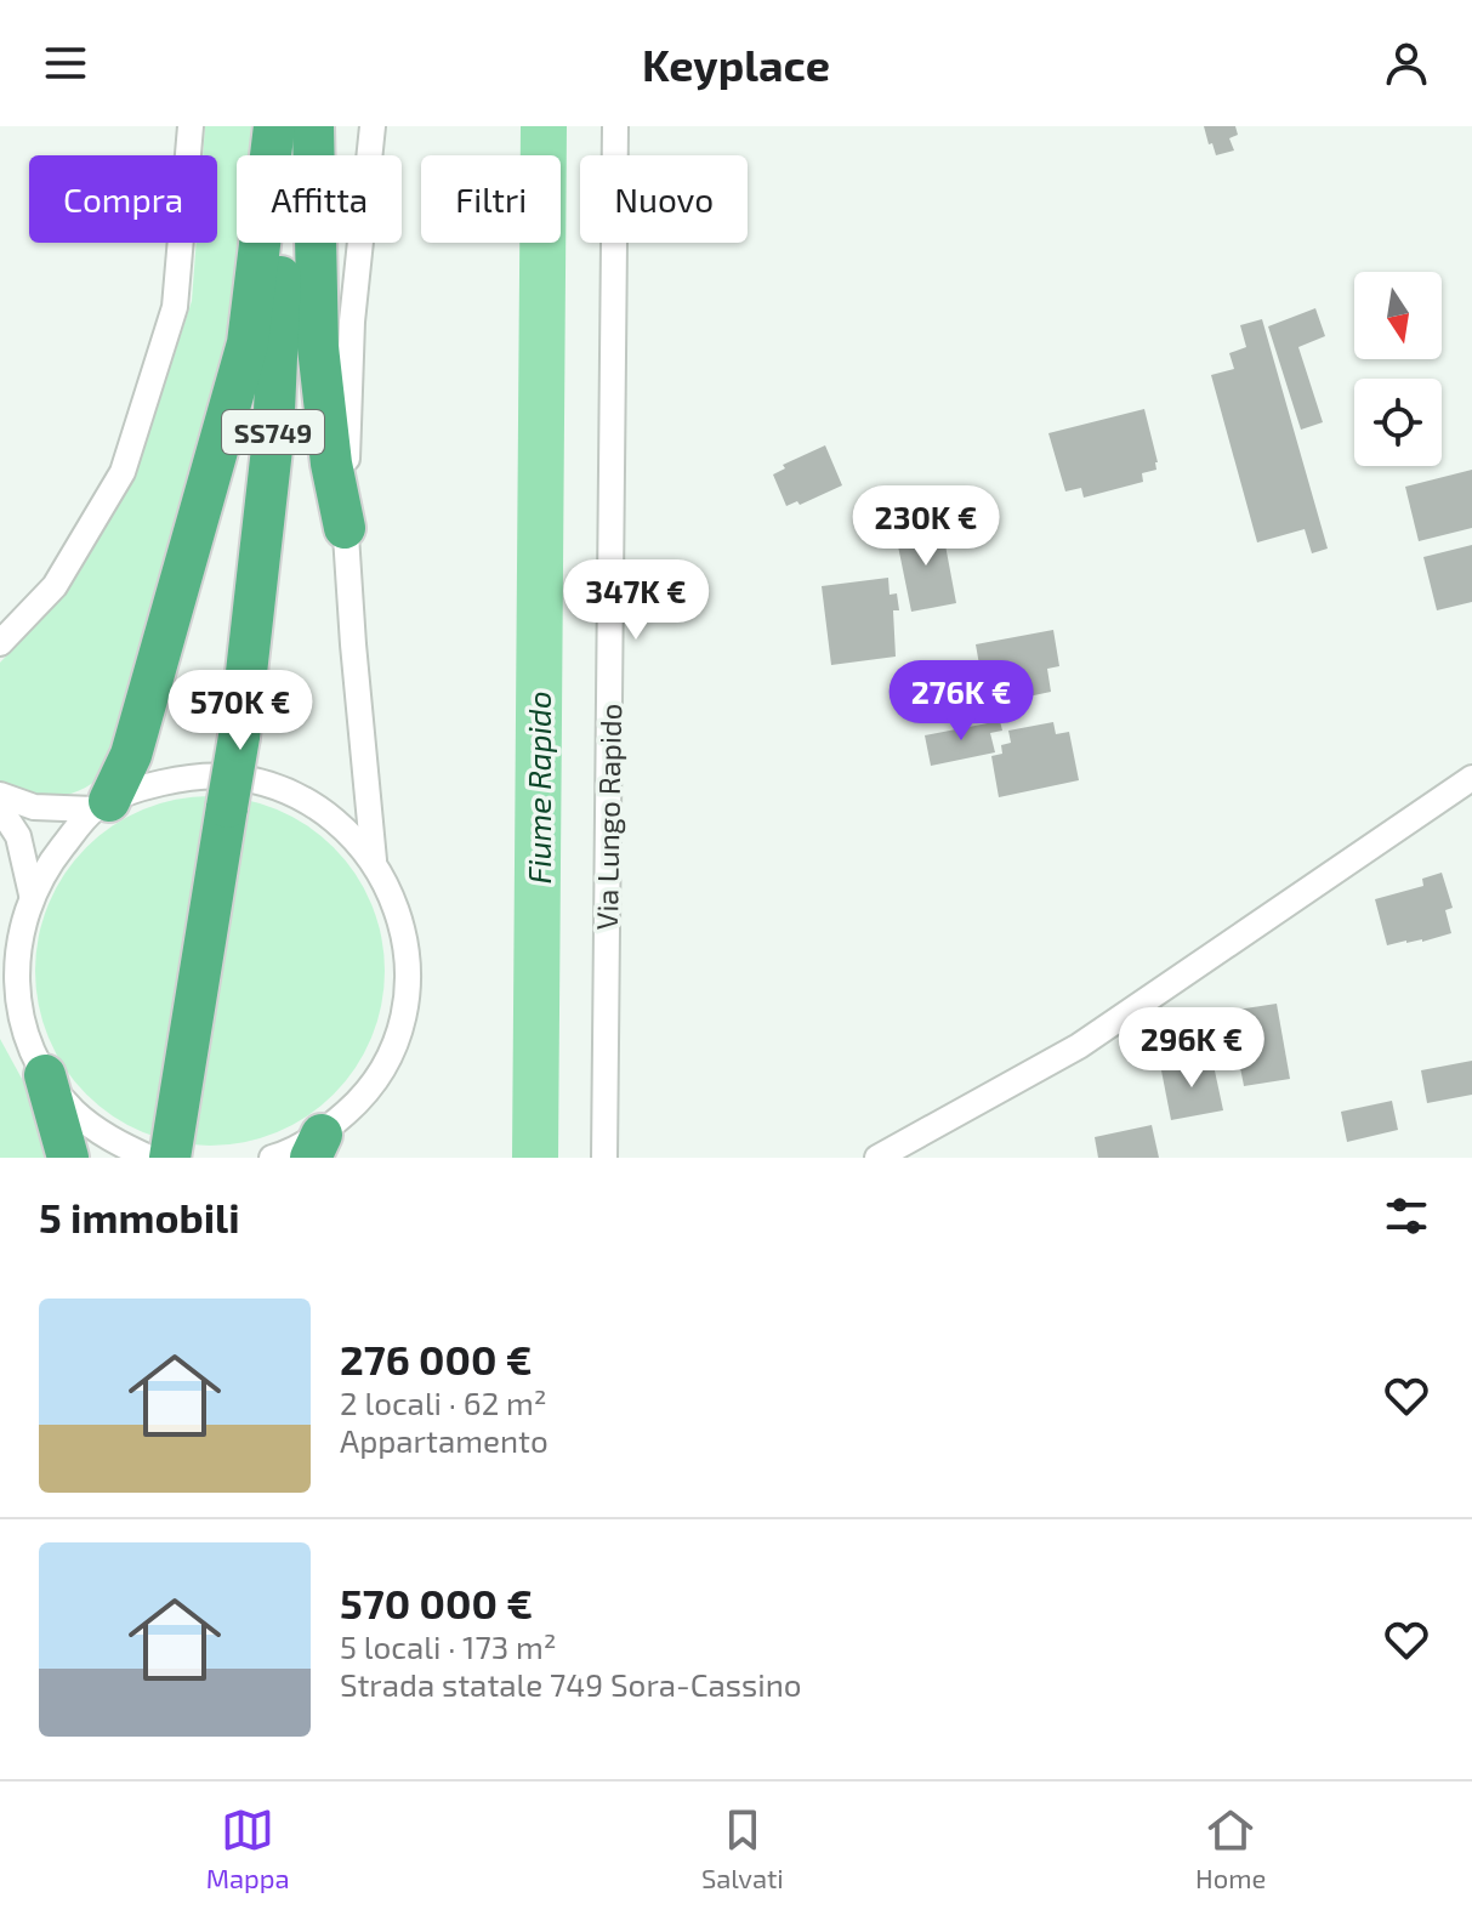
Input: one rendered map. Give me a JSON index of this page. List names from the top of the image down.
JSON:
{
  "streets": {
    "highway": ["SS749"],
    "street": ["Via Lungo Rapido"]
  },
  "water": ["Fiume Rapido"],
  "north": "bottom",
  "page": {
    "header": "Keyplace",
    "chip": [
      "Compra",
      "Affitta",
      "Filtri",
      "Nuovo"
    ],
    "price": [
      "230K €",
      "347K €",
      "276K €",
      "570K €",
      "296K €"
    ],
    "heading": "5 immobili",
    "list": [
      {
        "name": "276 000 €",
        "note": "2 locali · 62 m² · Appartamento"
      },
      {
        "name": "570 000 €",
        "note": "5 locali · 173 m² · Strada statale 749 Sora-Cassino"
      }
    ],
    "tabs": ["Mappa", "Salvati", "Home"]
  }
}
